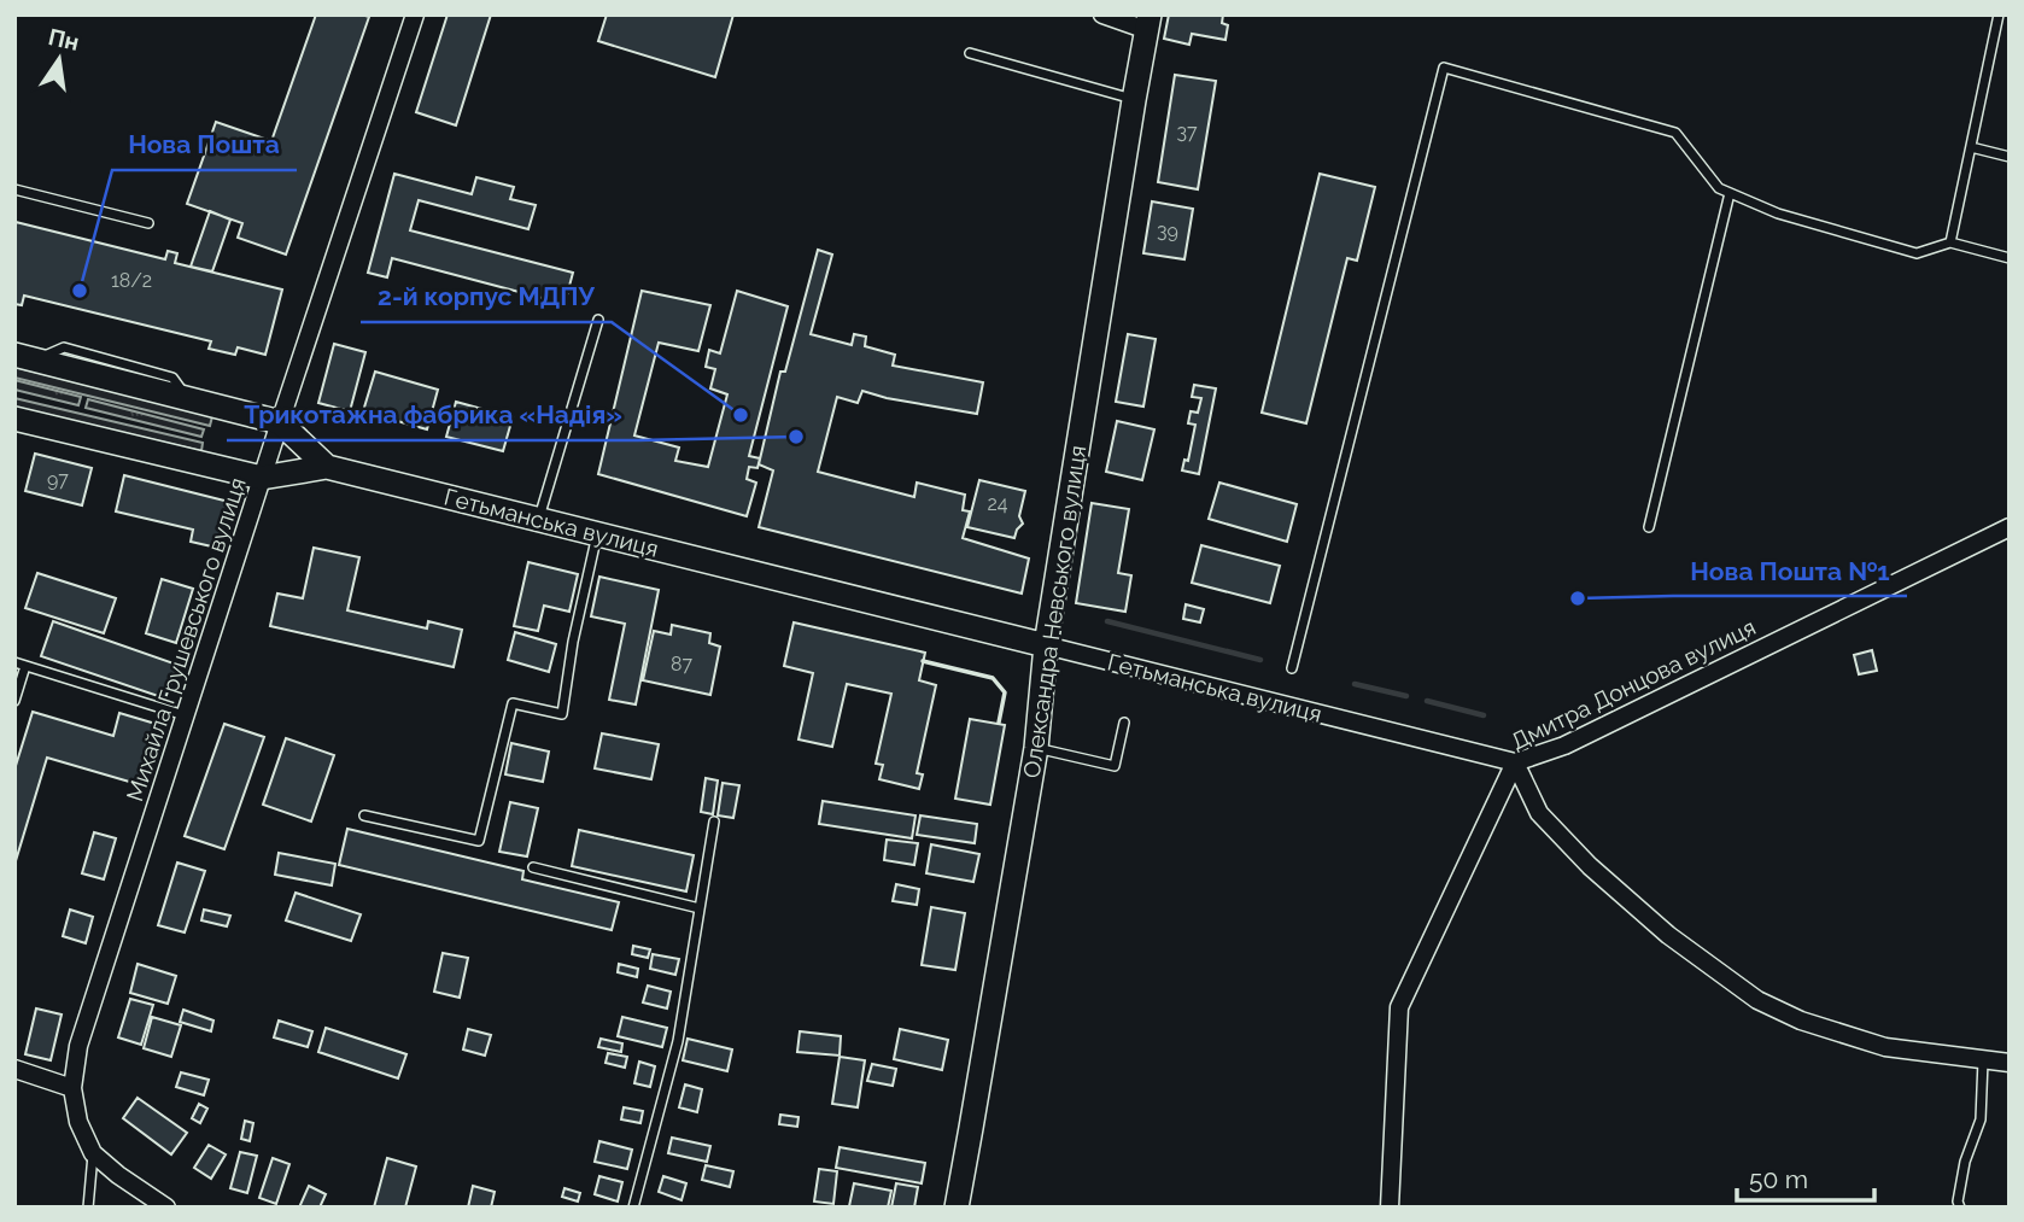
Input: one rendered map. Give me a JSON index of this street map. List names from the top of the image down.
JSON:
{
  "streets": {
    "street": [
      "Гетьманська вулиця",
      "Олександра Невського вулиця",
      "Михайла Грушевського вулиця",
      "Дмитра Донцова вулиця"
    ]
  },
  "crossings": [
    ["Гетьманська вулиця", "Олександра Невського вулиця"],
    ["Гетьманська вулиця", "Михайла Грушевського вулиця"],
    ["Гетьманська вулиця", "Дмитра Донцова вулиця"]
  ],
  "places": [
    "Нова Пошта",
    "2-й корпус МДПУ",
    "Трикотажна фабрика «Надія»",
    "Нова Пошта №1"
  ],
  "house_numbers": [
    "37",
    "39",
    "18/2",
    "97",
    "24",
    "87"
  ],
  "scale_bar": "50 m",
  "north": "top"
}
